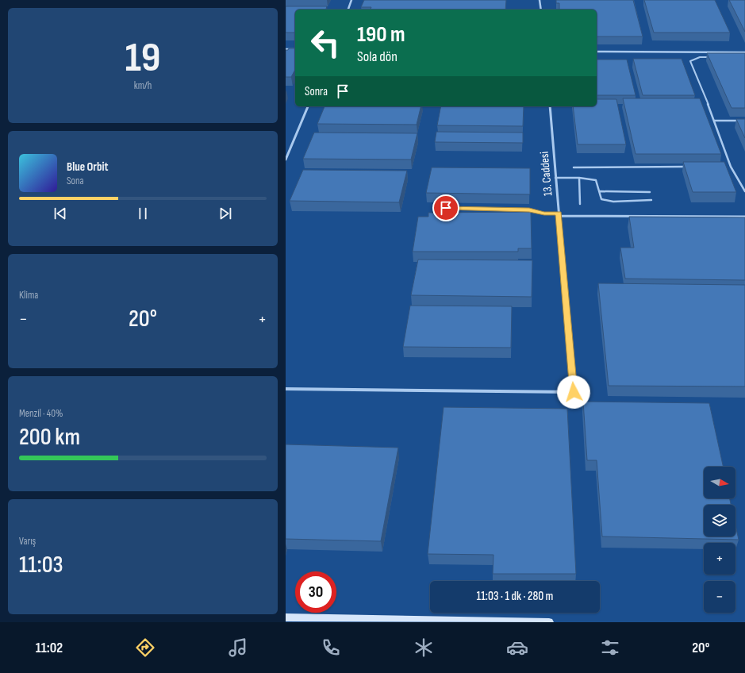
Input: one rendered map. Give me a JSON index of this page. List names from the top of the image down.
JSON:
{
  "streets": {
    "street": ["13. Caddesi"]
  },
  "north": "right",
  "page": {
    "tile": [
      ["19", "km/h"],
      "Klima",
      ["Menzil · 40%", "200 km"],
      ["Varış", "11:03"]
    ],
    "turn": ["190 m", "Sola dön"],
    "then": "Sonra",
    "song": ["Blue Orbit", "Sona"],
    "heat": ["−", "20°", "+"],
    "map_buttons": ["+", "−"],
    "limit": "30",
    "trip": "11:03 · 1 dk · 280 m",
    "tabs": ["11:02", "20°"]
  }
}
